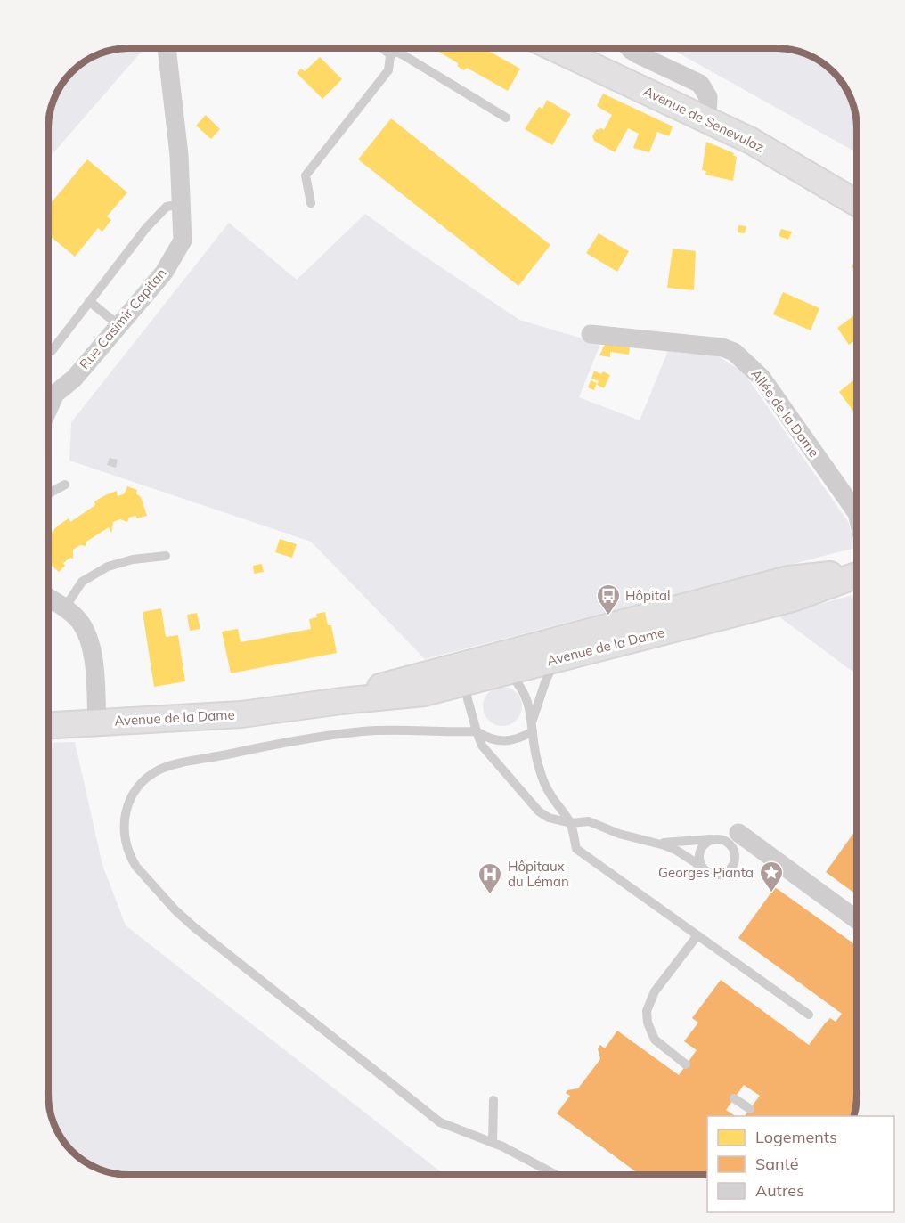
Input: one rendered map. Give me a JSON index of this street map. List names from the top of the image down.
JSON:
{
  "streets": {
    "main road": ["Avenue de Senevulaz", "Avenue de la Dame"],
    "street": ["Rue Casimir Capitan", "Allée de la Dame"]
  },
  "places": {
    "bus stop": ["Hôpital"],
    "place": ["Georges Pianta"],
    "hospital": ["Hôpitaux du Léman"]
  },
  "legend": ["Logements", "Santé", "Autres"]
}
